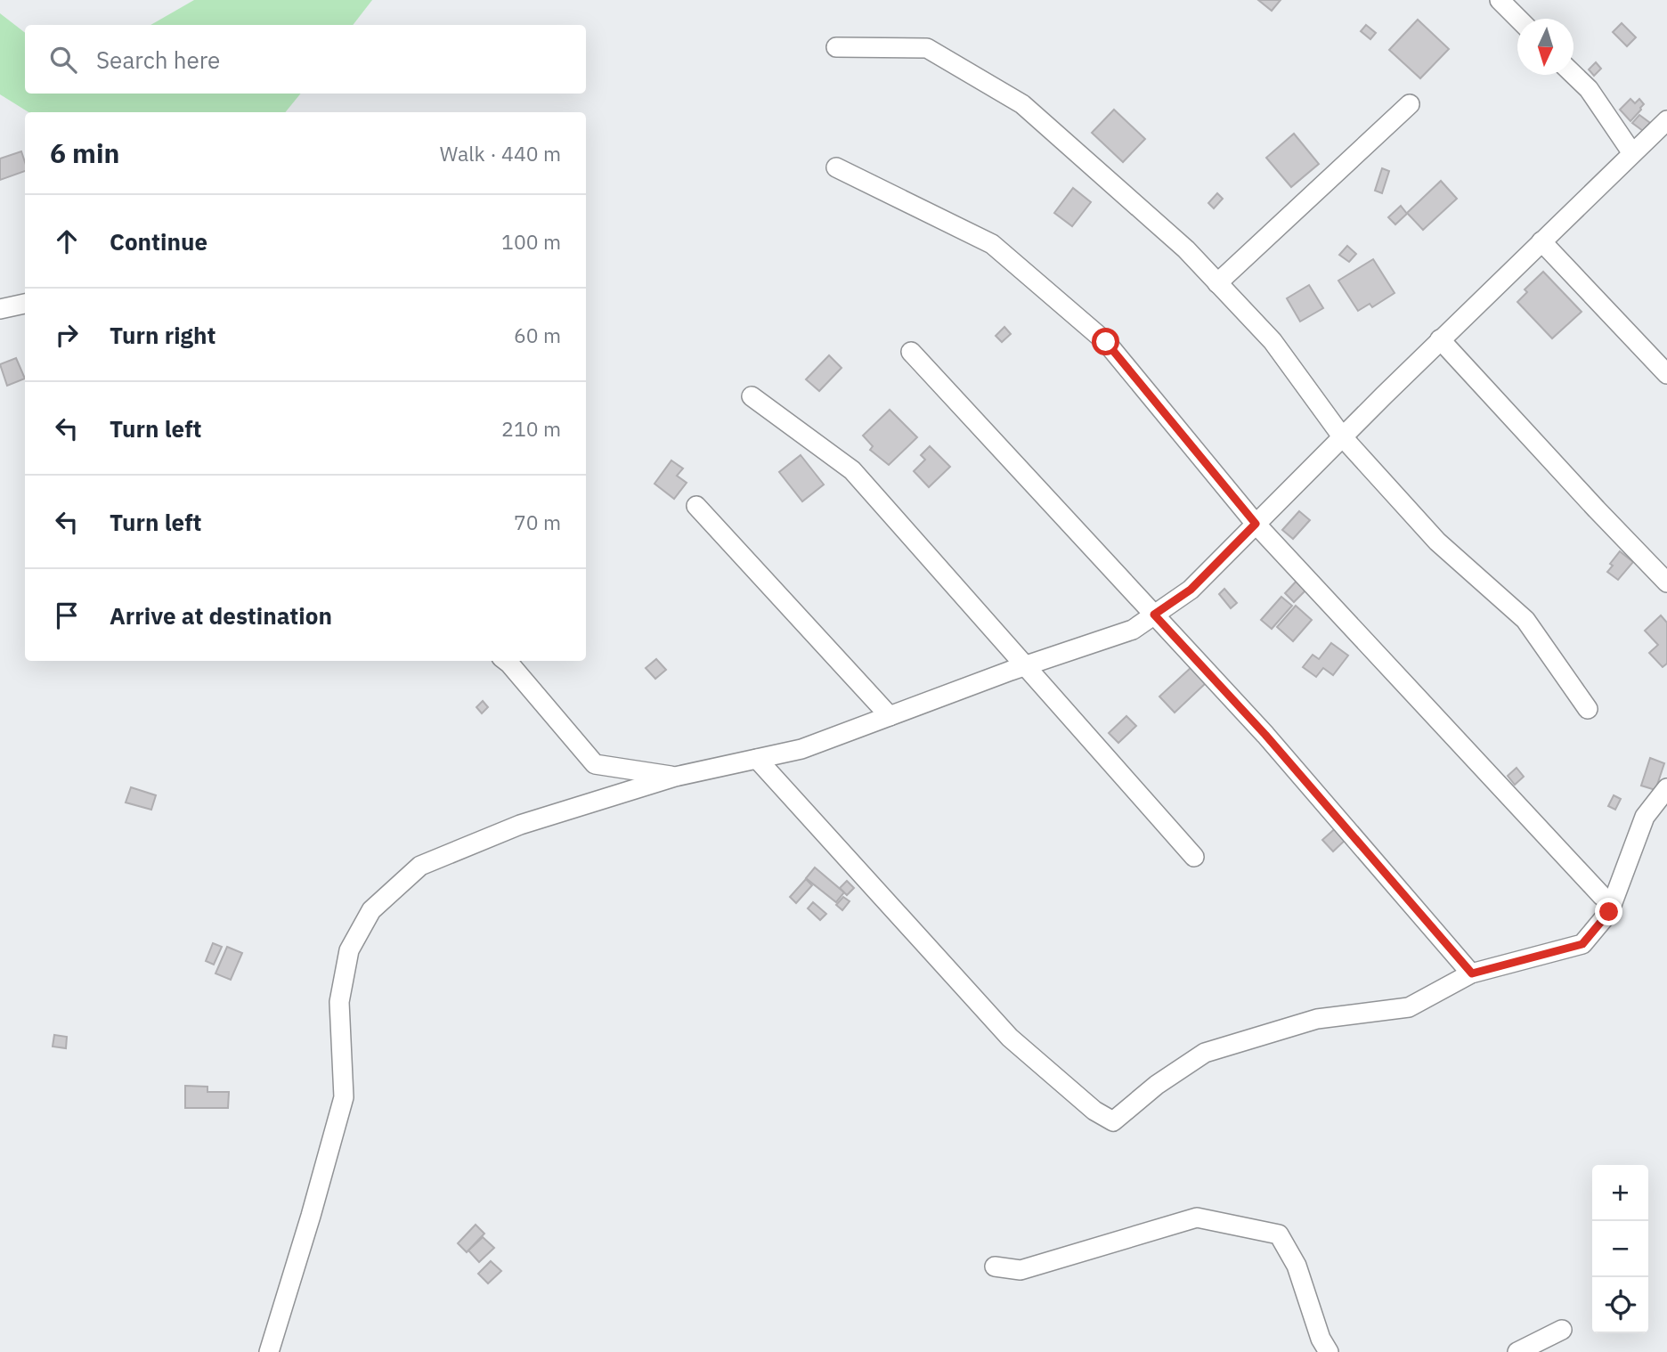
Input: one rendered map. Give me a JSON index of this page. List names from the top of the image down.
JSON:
{
  "north": "bottom",
  "page": {
    "search": "Search here",
    "heading": ["6 min", "Walk · 440 m"],
    "list": [
      ["Continue", "100 m"],
      ["Turn right", "60 m"],
      ["Turn left", "210 m"],
      ["Turn left", "70 m"],
      "Arrive at destination"
    ],
    "map_buttons": ["+", "−"]
  }
}
